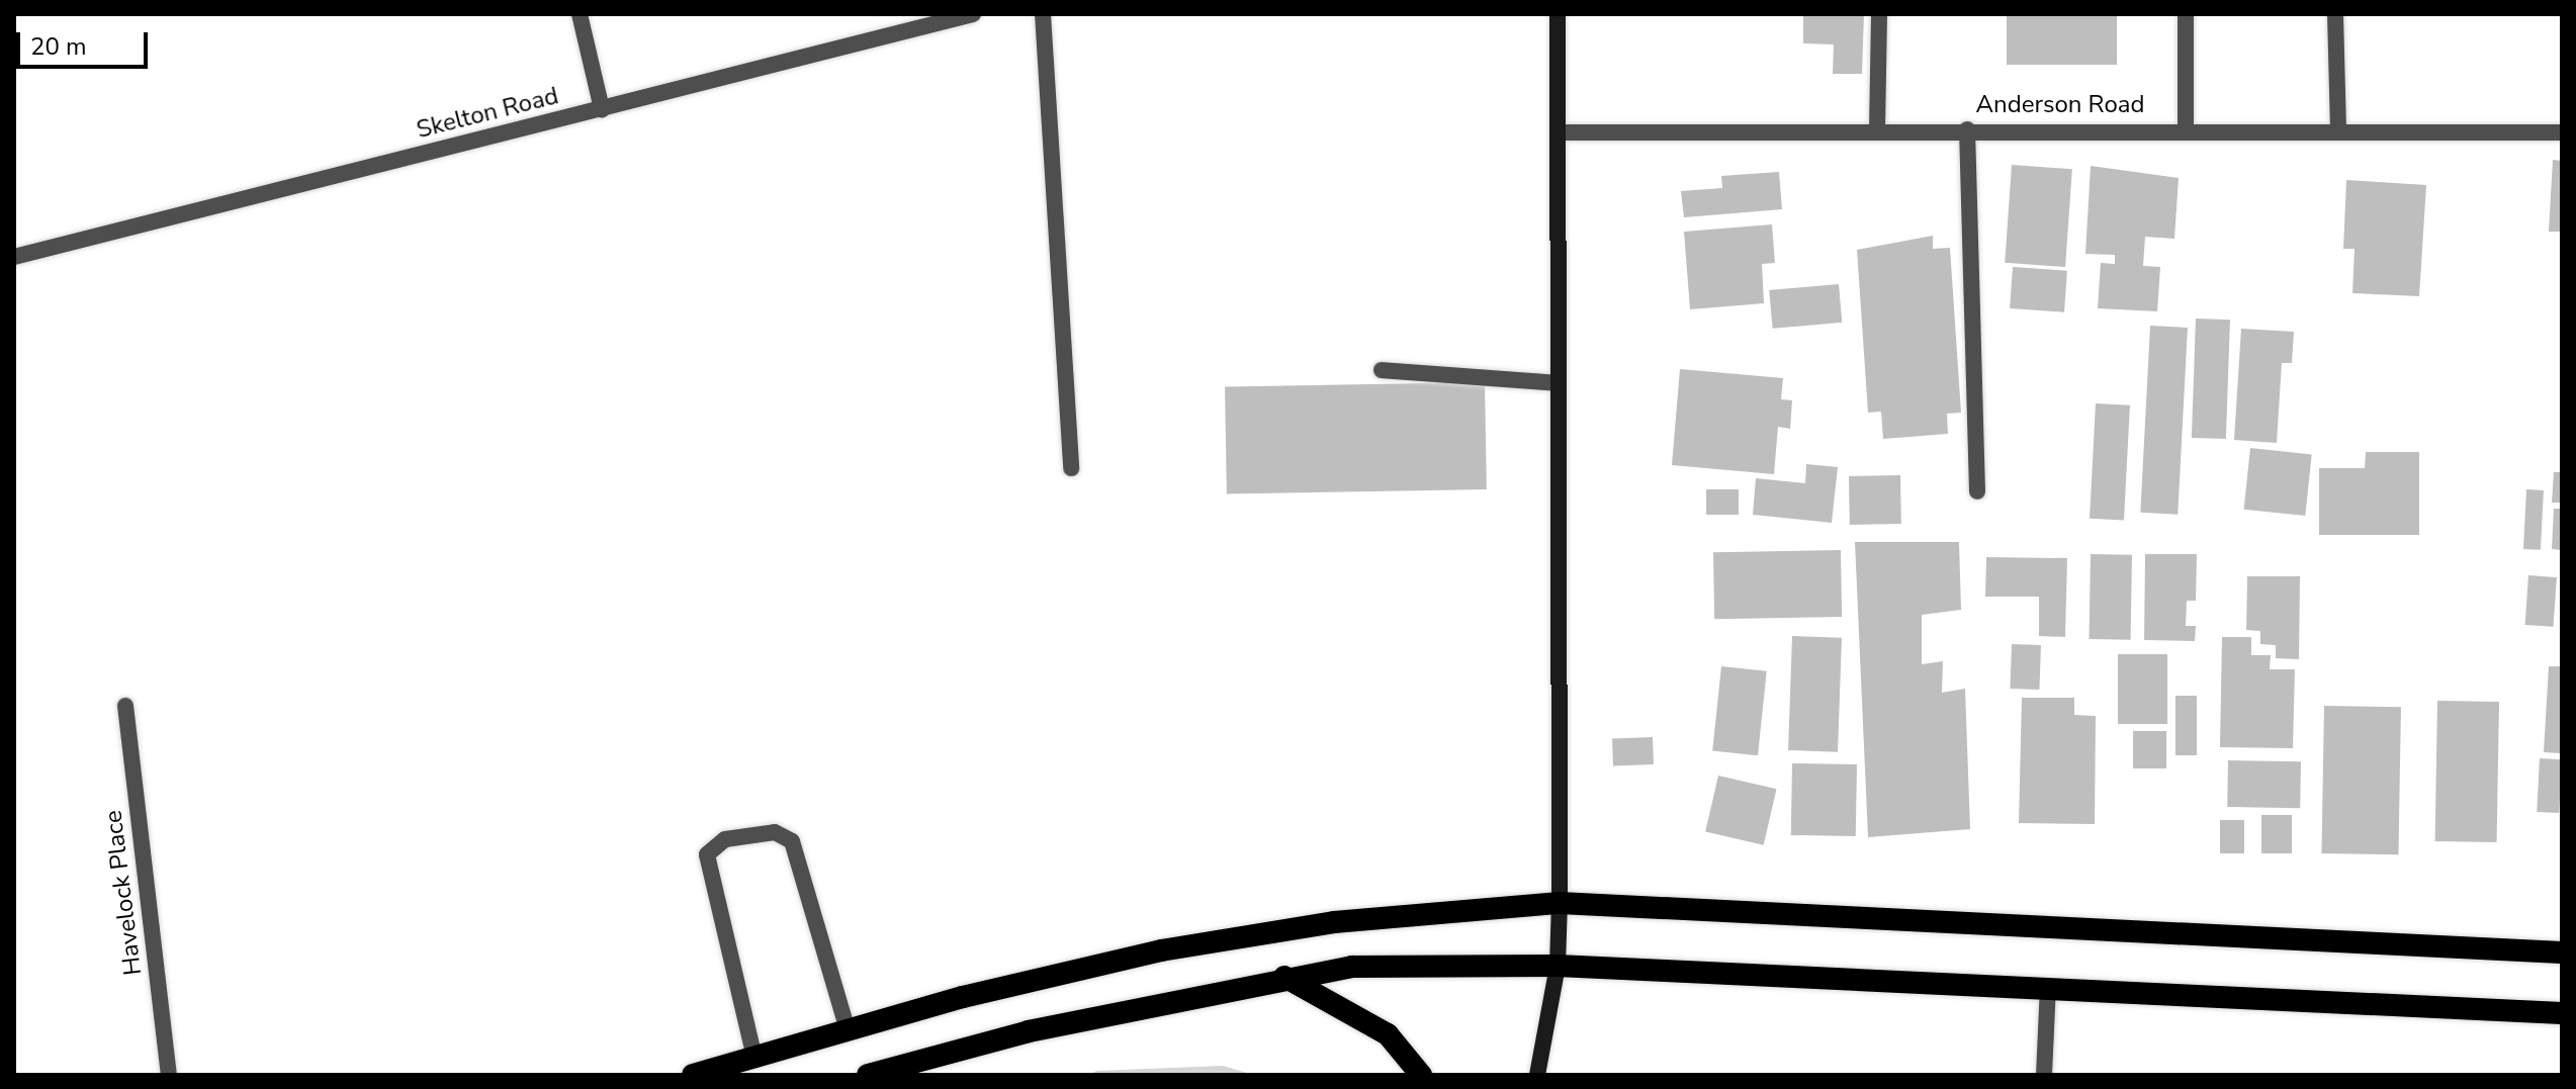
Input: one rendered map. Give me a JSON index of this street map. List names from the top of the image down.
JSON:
{
  "streets": {
    "street": ["Anderson Road", "Skelton Road", "Havelock Place"]
  },
  "scale_bar": "20 m"
}
